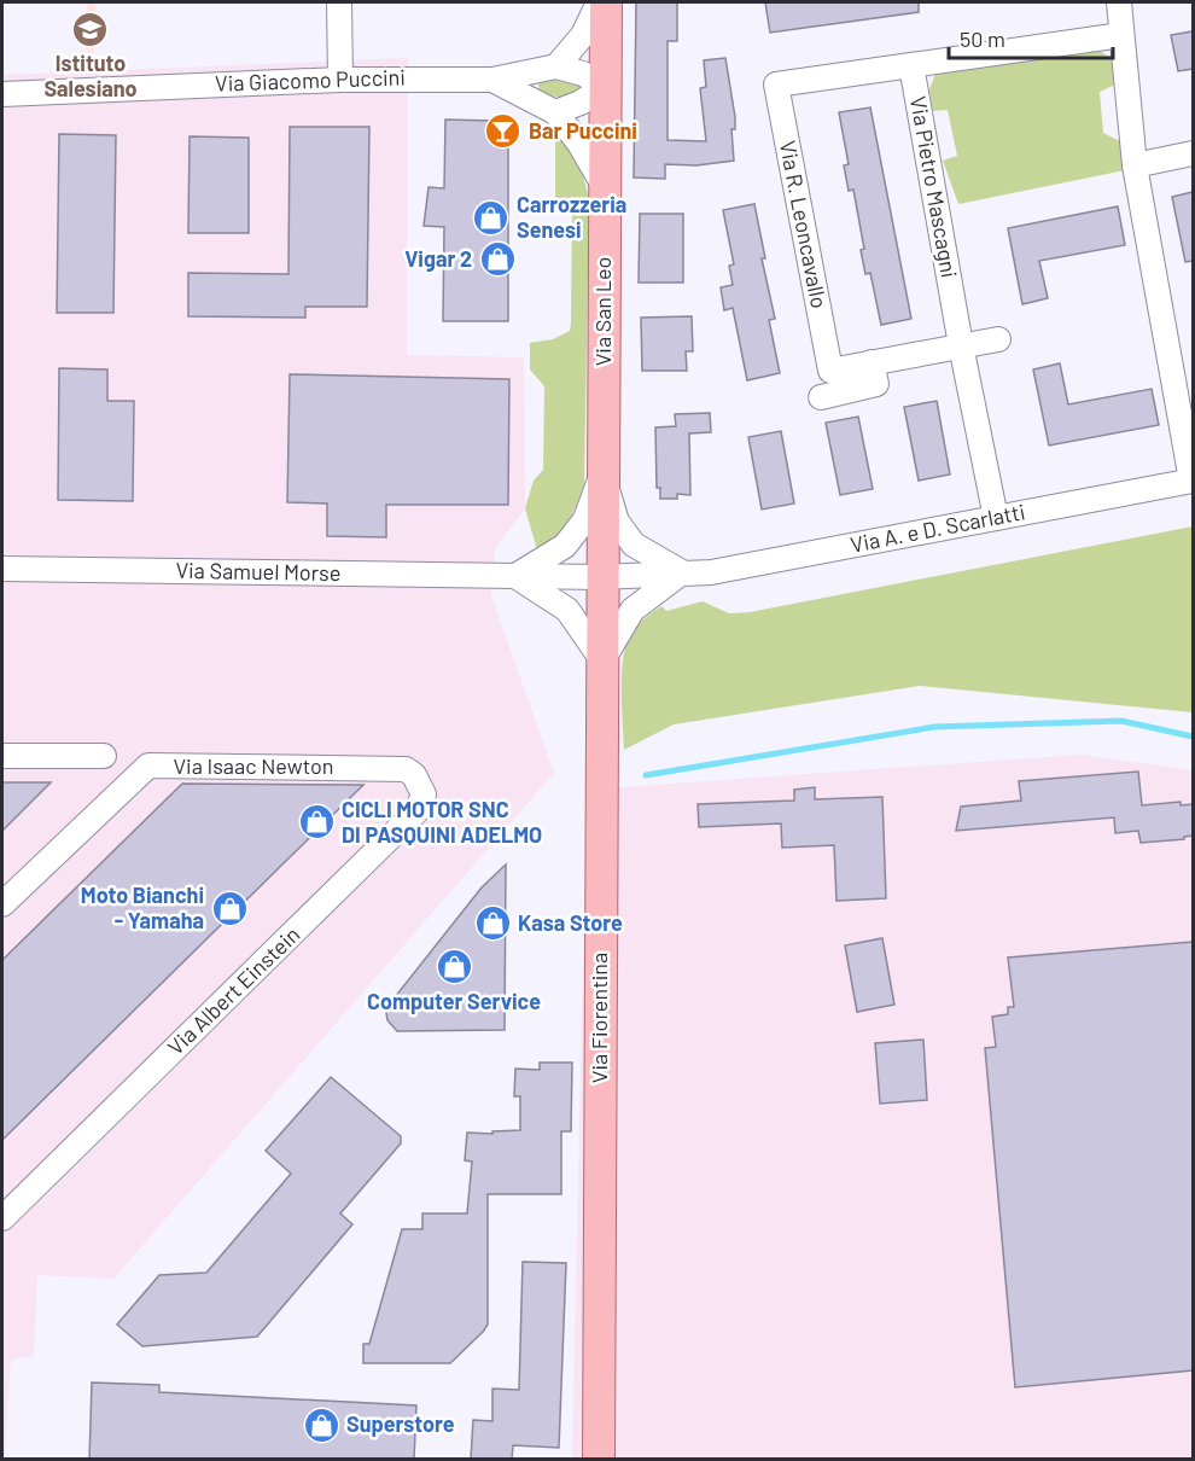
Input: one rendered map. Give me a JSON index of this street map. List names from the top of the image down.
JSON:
{
  "streets": {
    "main road": ["Via San Leo", "Via Fiorentina"],
    "street": [
      "Via Giacomo Puccini",
      "Via Pietro Mascagni",
      "Via R. Leoncavallo",
      "Via A. e D. Scarlatti",
      "Via Samuel Morse",
      "Via Isaac Newton",
      "Via Albert Einstein"
    ]
  },
  "crossings": [
    ["Via Pietro Mascagni", "Via R. Leoncavallo"],
    ["Via Pietro Mascagni", "Via A. e D. Scarlatti"],
    ["Via San Leo", "Via A. e D. Scarlatti"],
    ["Via San Leo", "Via Samuel Morse"],
    ["Via San Leo", "Via Fiorentina"],
    ["Via A. e D. Scarlatti", "Via Samuel Morse"],
    ["Via A. e D. Scarlatti", "Via Fiorentina"],
    ["Via Samuel Morse", "Via Fiorentina"],
    ["Via Isaac Newton", "Via Albert Einstein"]
  ],
  "places": {
    "school or university": ["Istituto Salesiano"],
    "bar": ["Bar Puccini"],
    "shop": [
      "Carrozzeria Senesi",
      "Vigar 2",
      "CICLI MOTOR SNC DI PASQUINI ADELMO",
      "Moto Bianchi - Yamaha",
      "Kasa Store",
      "Computer Service",
      "Superstore"
    ]
  },
  "scale_bar": "50 m"
}
